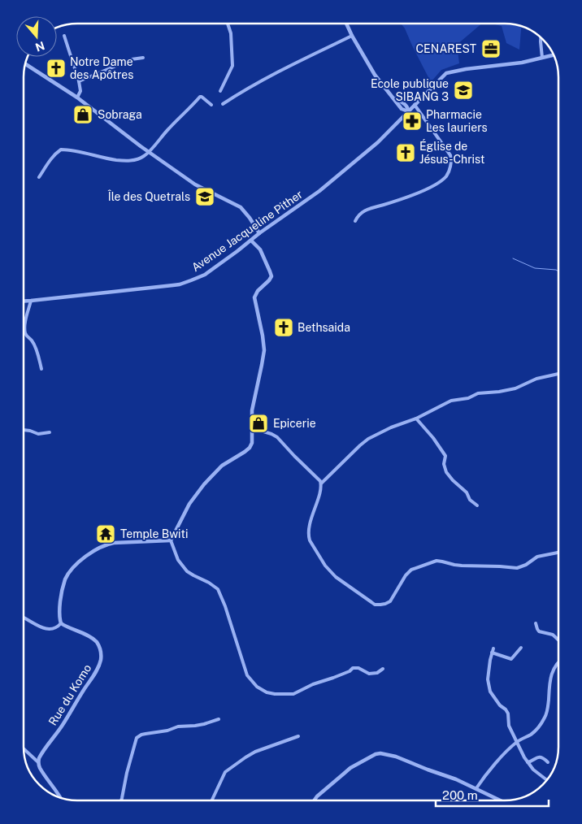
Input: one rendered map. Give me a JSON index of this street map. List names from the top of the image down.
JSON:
{
  "streets": {
    "street": ["Avenue Jacqueline Pither", "Rue du Komo"]
  },
  "places": {
    "office": ["CENAREST"],
    "church": ["Notre Dame des Apôtres", "Église de Jésus-Christ", "Bethsaida"],
    "school or university": ["Ecole publique SIBANG 3", "Île des Quetrals"],
    "shop": ["Sobraga", "Epicerie"],
    "pharmacy": ["Pharmacie Les lauriers"],
    "temple": ["Temple Bwiti"]
  },
  "scale_bar": "200 m",
  "north": "bottom"
}
